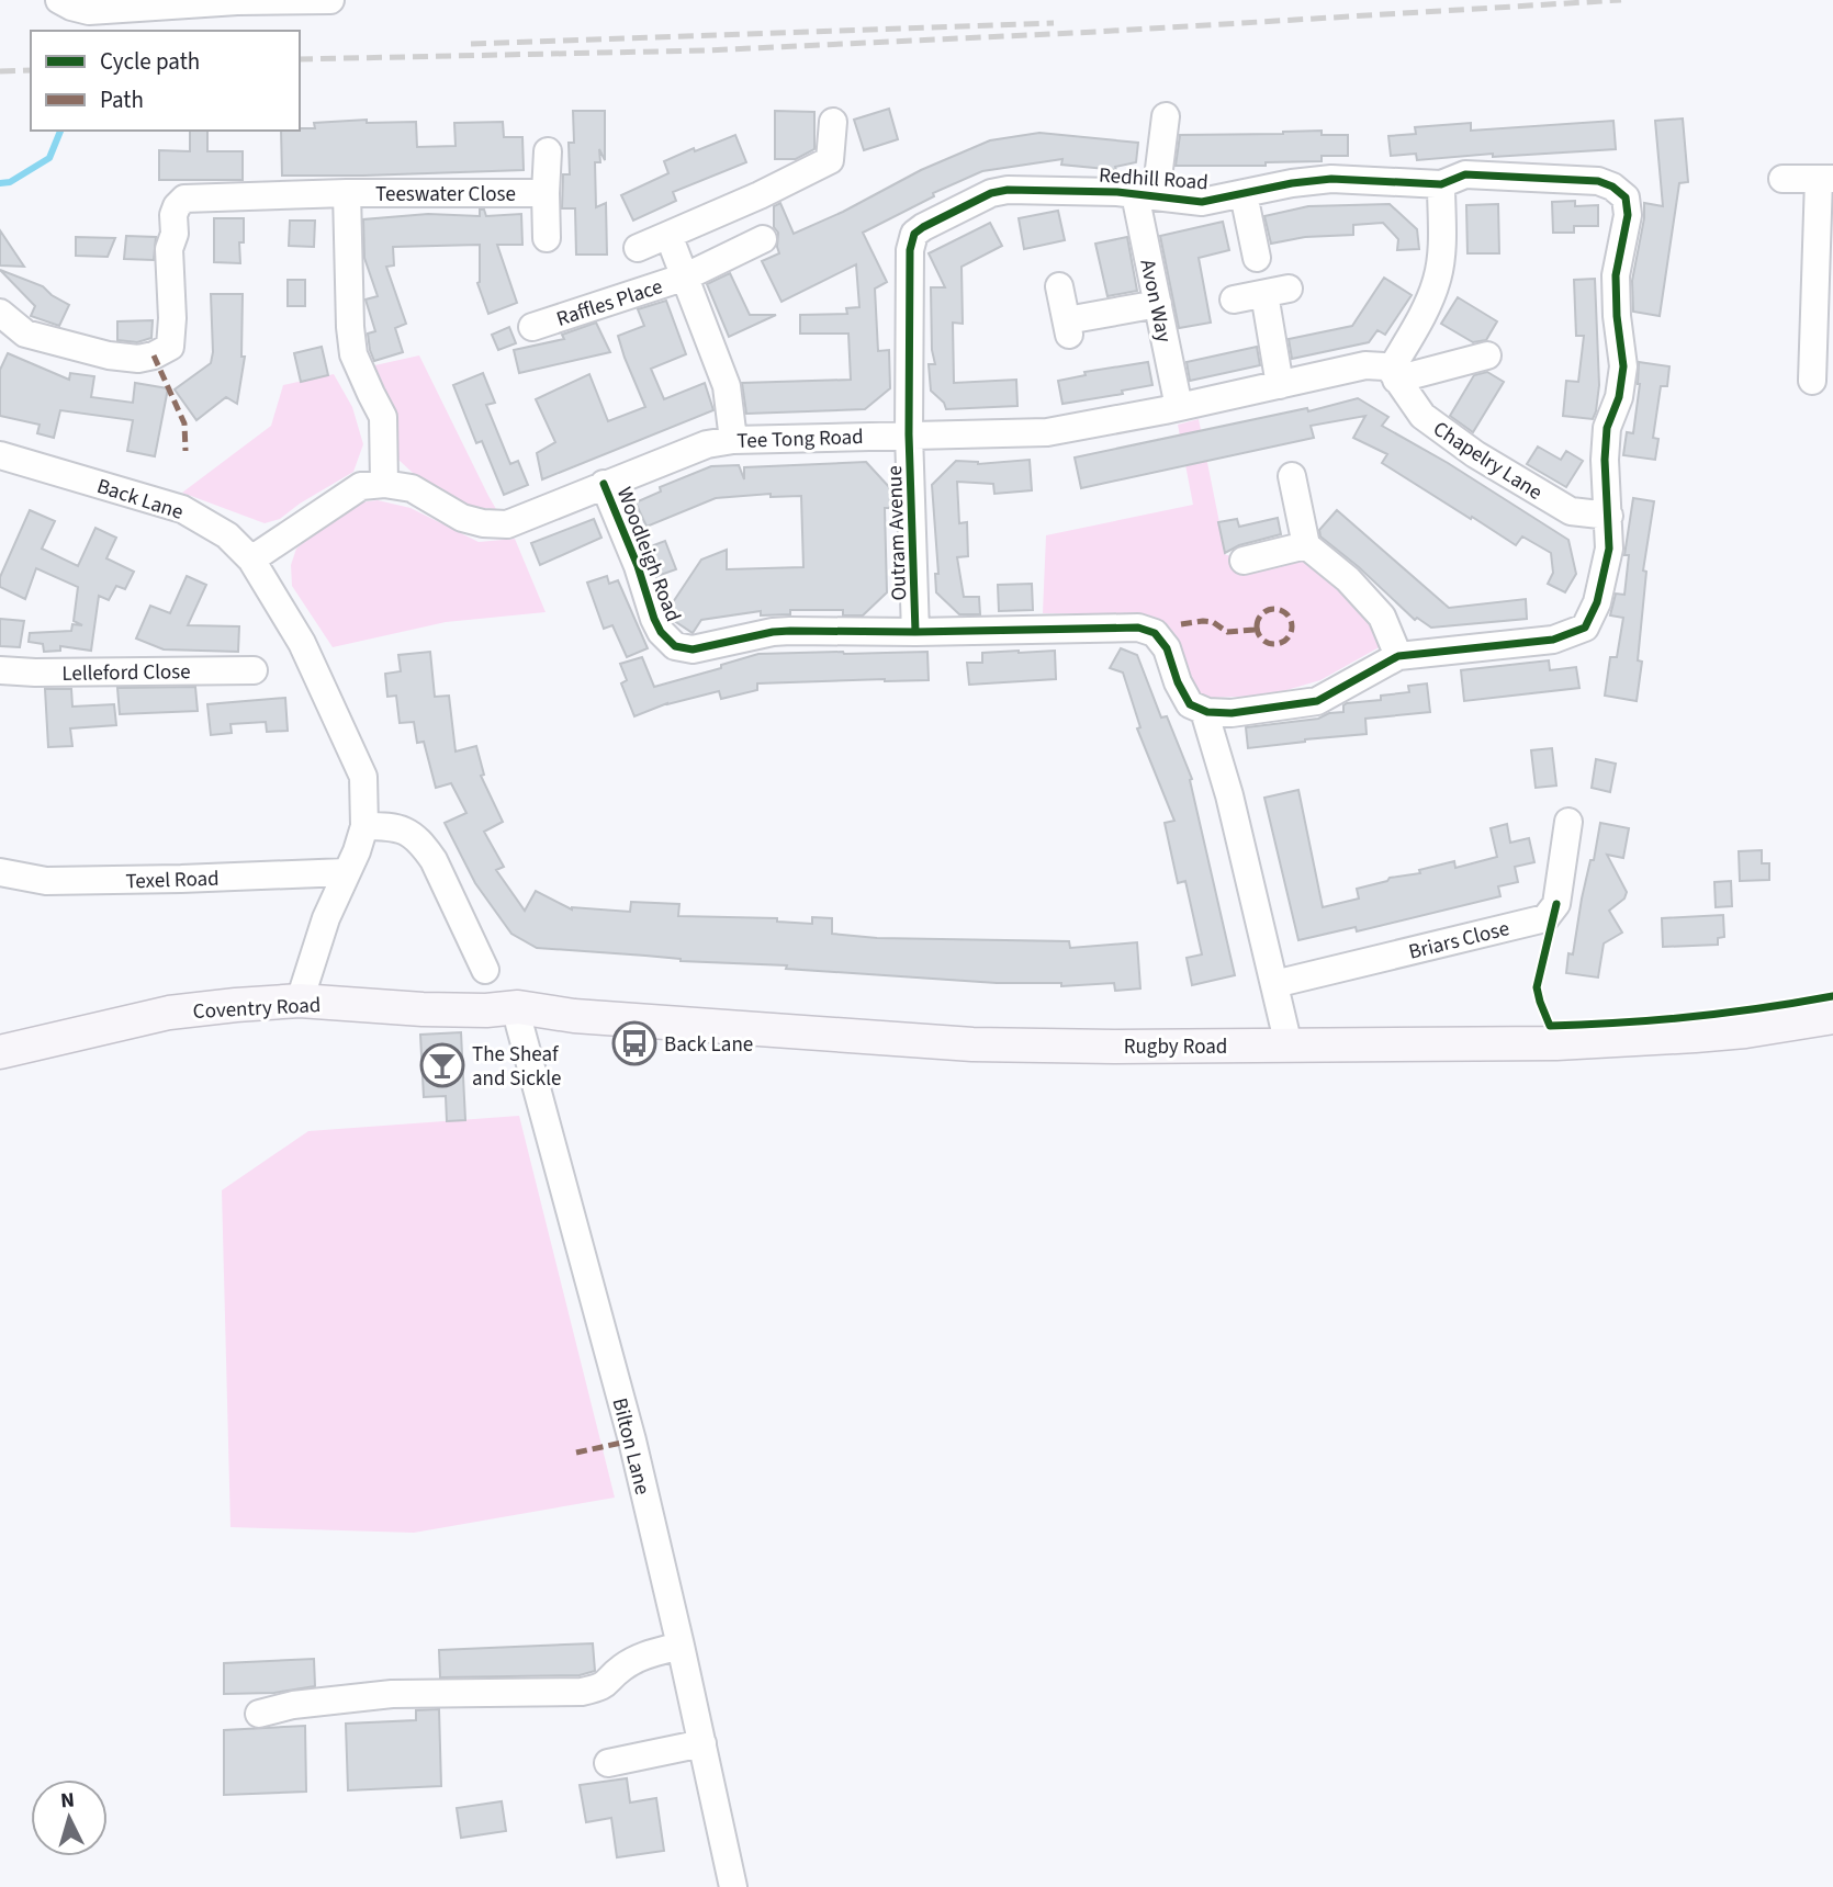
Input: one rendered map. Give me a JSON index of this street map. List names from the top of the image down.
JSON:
{
  "streets": {
    "main road": ["Coventry Road", "Rugby Road"],
    "street": [
      "Redhill Road",
      "Teeswater Close",
      "Avon Way",
      "Raffles Place",
      "Tee Tong Road",
      "Chapelry Lane",
      "Back Lane",
      "Outram Avenue",
      "Woodleigh Road",
      "Lelleford Close",
      "Texel Road",
      "Briars Close",
      "Bilton Lane"
    ]
  },
  "crossings": [
    ["Redhill Road", "Avon Way"],
    ["Redhill Road", "Tee Tong Road"],
    ["Redhill Road", "Chapelry Lane"],
    ["Redhill Road", "Outram Avenue"],
    ["Teeswater Close", "Tee Tong Road"],
    ["Avon Way", "Tee Tong Road"],
    ["Raffles Place", "Tee Tong Road"],
    ["Tee Tong Road", "Chapelry Lane"],
    ["Tee Tong Road", "Outram Avenue"],
    ["Tee Tong Road", "Woodleigh Road"],
    ["Back Lane", "Texel Road"],
    ["Back Lane", "Coventry Road"],
    ["Outram Avenue", "Woodleigh Road"],
    ["Coventry Road", "Rugby Road"],
    ["Coventry Road", "Bilton Lane"],
    ["Rugby Road", "Bilton Lane"]
  ],
  "places": {
    "bus stop": ["Back Lane"],
    "bar": ["The Sheaf and Sickle"]
  },
  "legend": ["Cycle path", "Path"],
  "north": "top"
}
